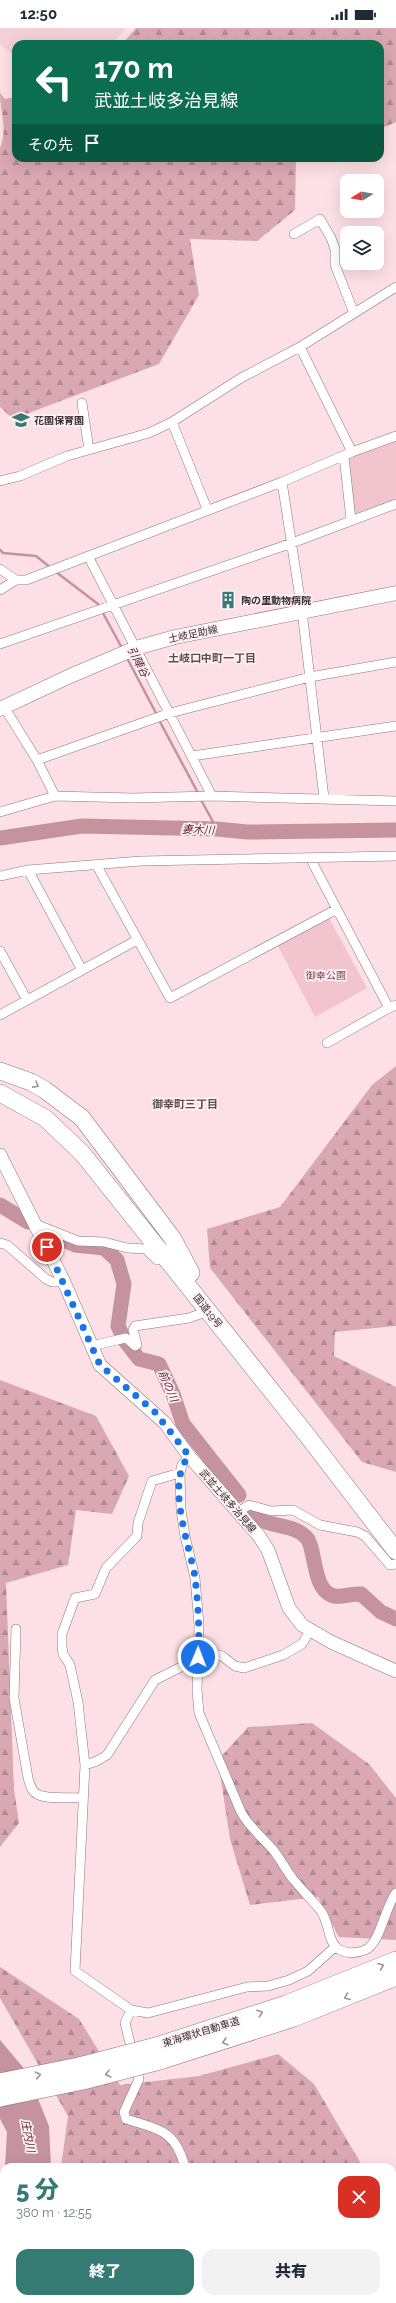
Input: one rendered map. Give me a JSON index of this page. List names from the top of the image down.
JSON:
{
  "streets": {
    "highway": ["国道19号", "東海環状自動車道"],
    "main road": ["土岐足助線", "武並土岐多治見線"]
  },
  "districts": ["土岐口中町一丁目", "御幸町三丁目"],
  "water": [
    "引陣谷",
    "妻木川",
    "前の川",
    "庄内川"
  ],
  "parks": ["御幸公園"],
  "places": {
    "school or university": ["花園保育園"],
    "building": ["陶の里動物病院"]
  },
  "north": "left",
  "page": {
    "status": "12:50",
    "turn": ["170 m", "武並土岐多治見線"],
    "then": "その先",
    "heading": ["5 分", "380 m · 12:55"],
    "buttons": ["終了", "共有"]
  }
}
